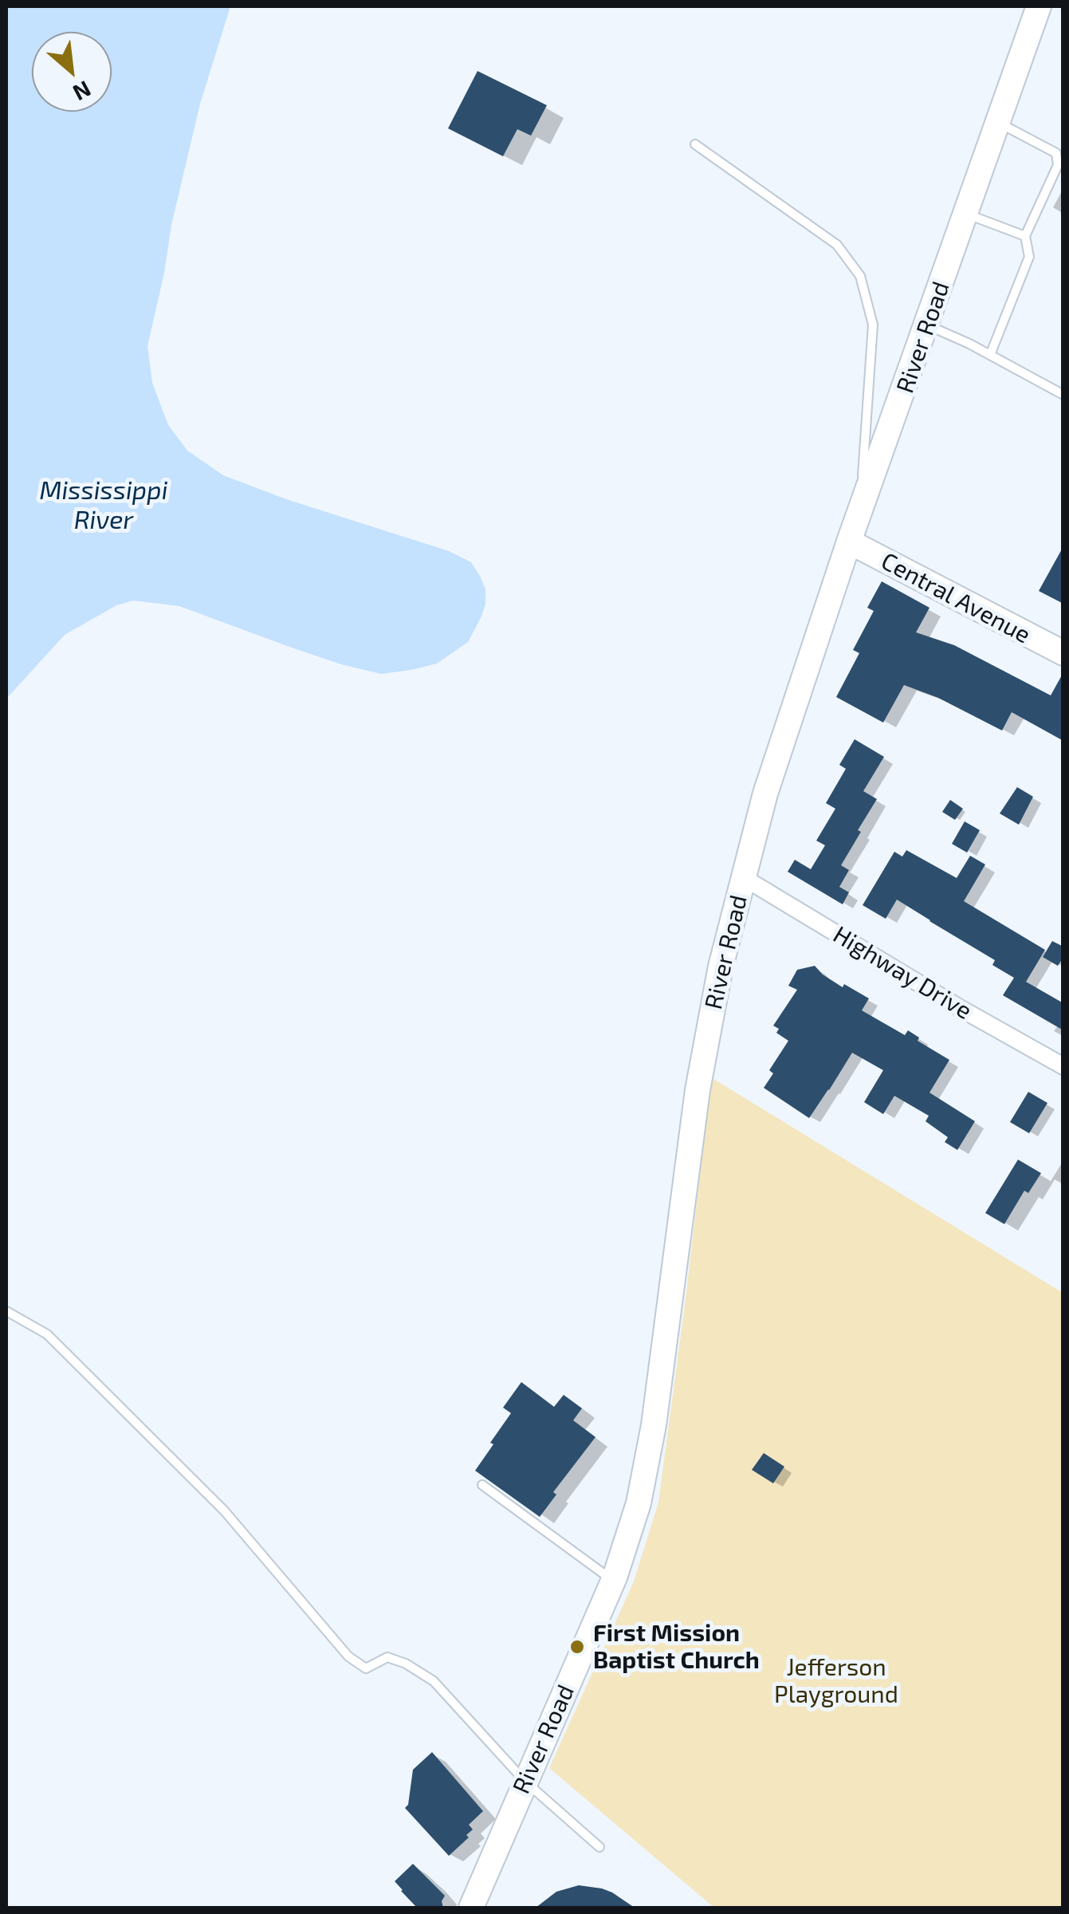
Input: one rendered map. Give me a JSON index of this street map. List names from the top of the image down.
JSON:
{
  "streets": {
    "main road": ["River Road", "Central Avenue"],
    "street": ["Highway Drive"]
  },
  "crossings": [
    ["River Road", "Central Avenue"],
    ["River Road", "Highway Drive"]
  ],
  "water": ["Mississippi River"],
  "parks": ["Jefferson Playground"],
  "places": ["First Mission Baptist Church"],
  "north": "bottom right"
}
